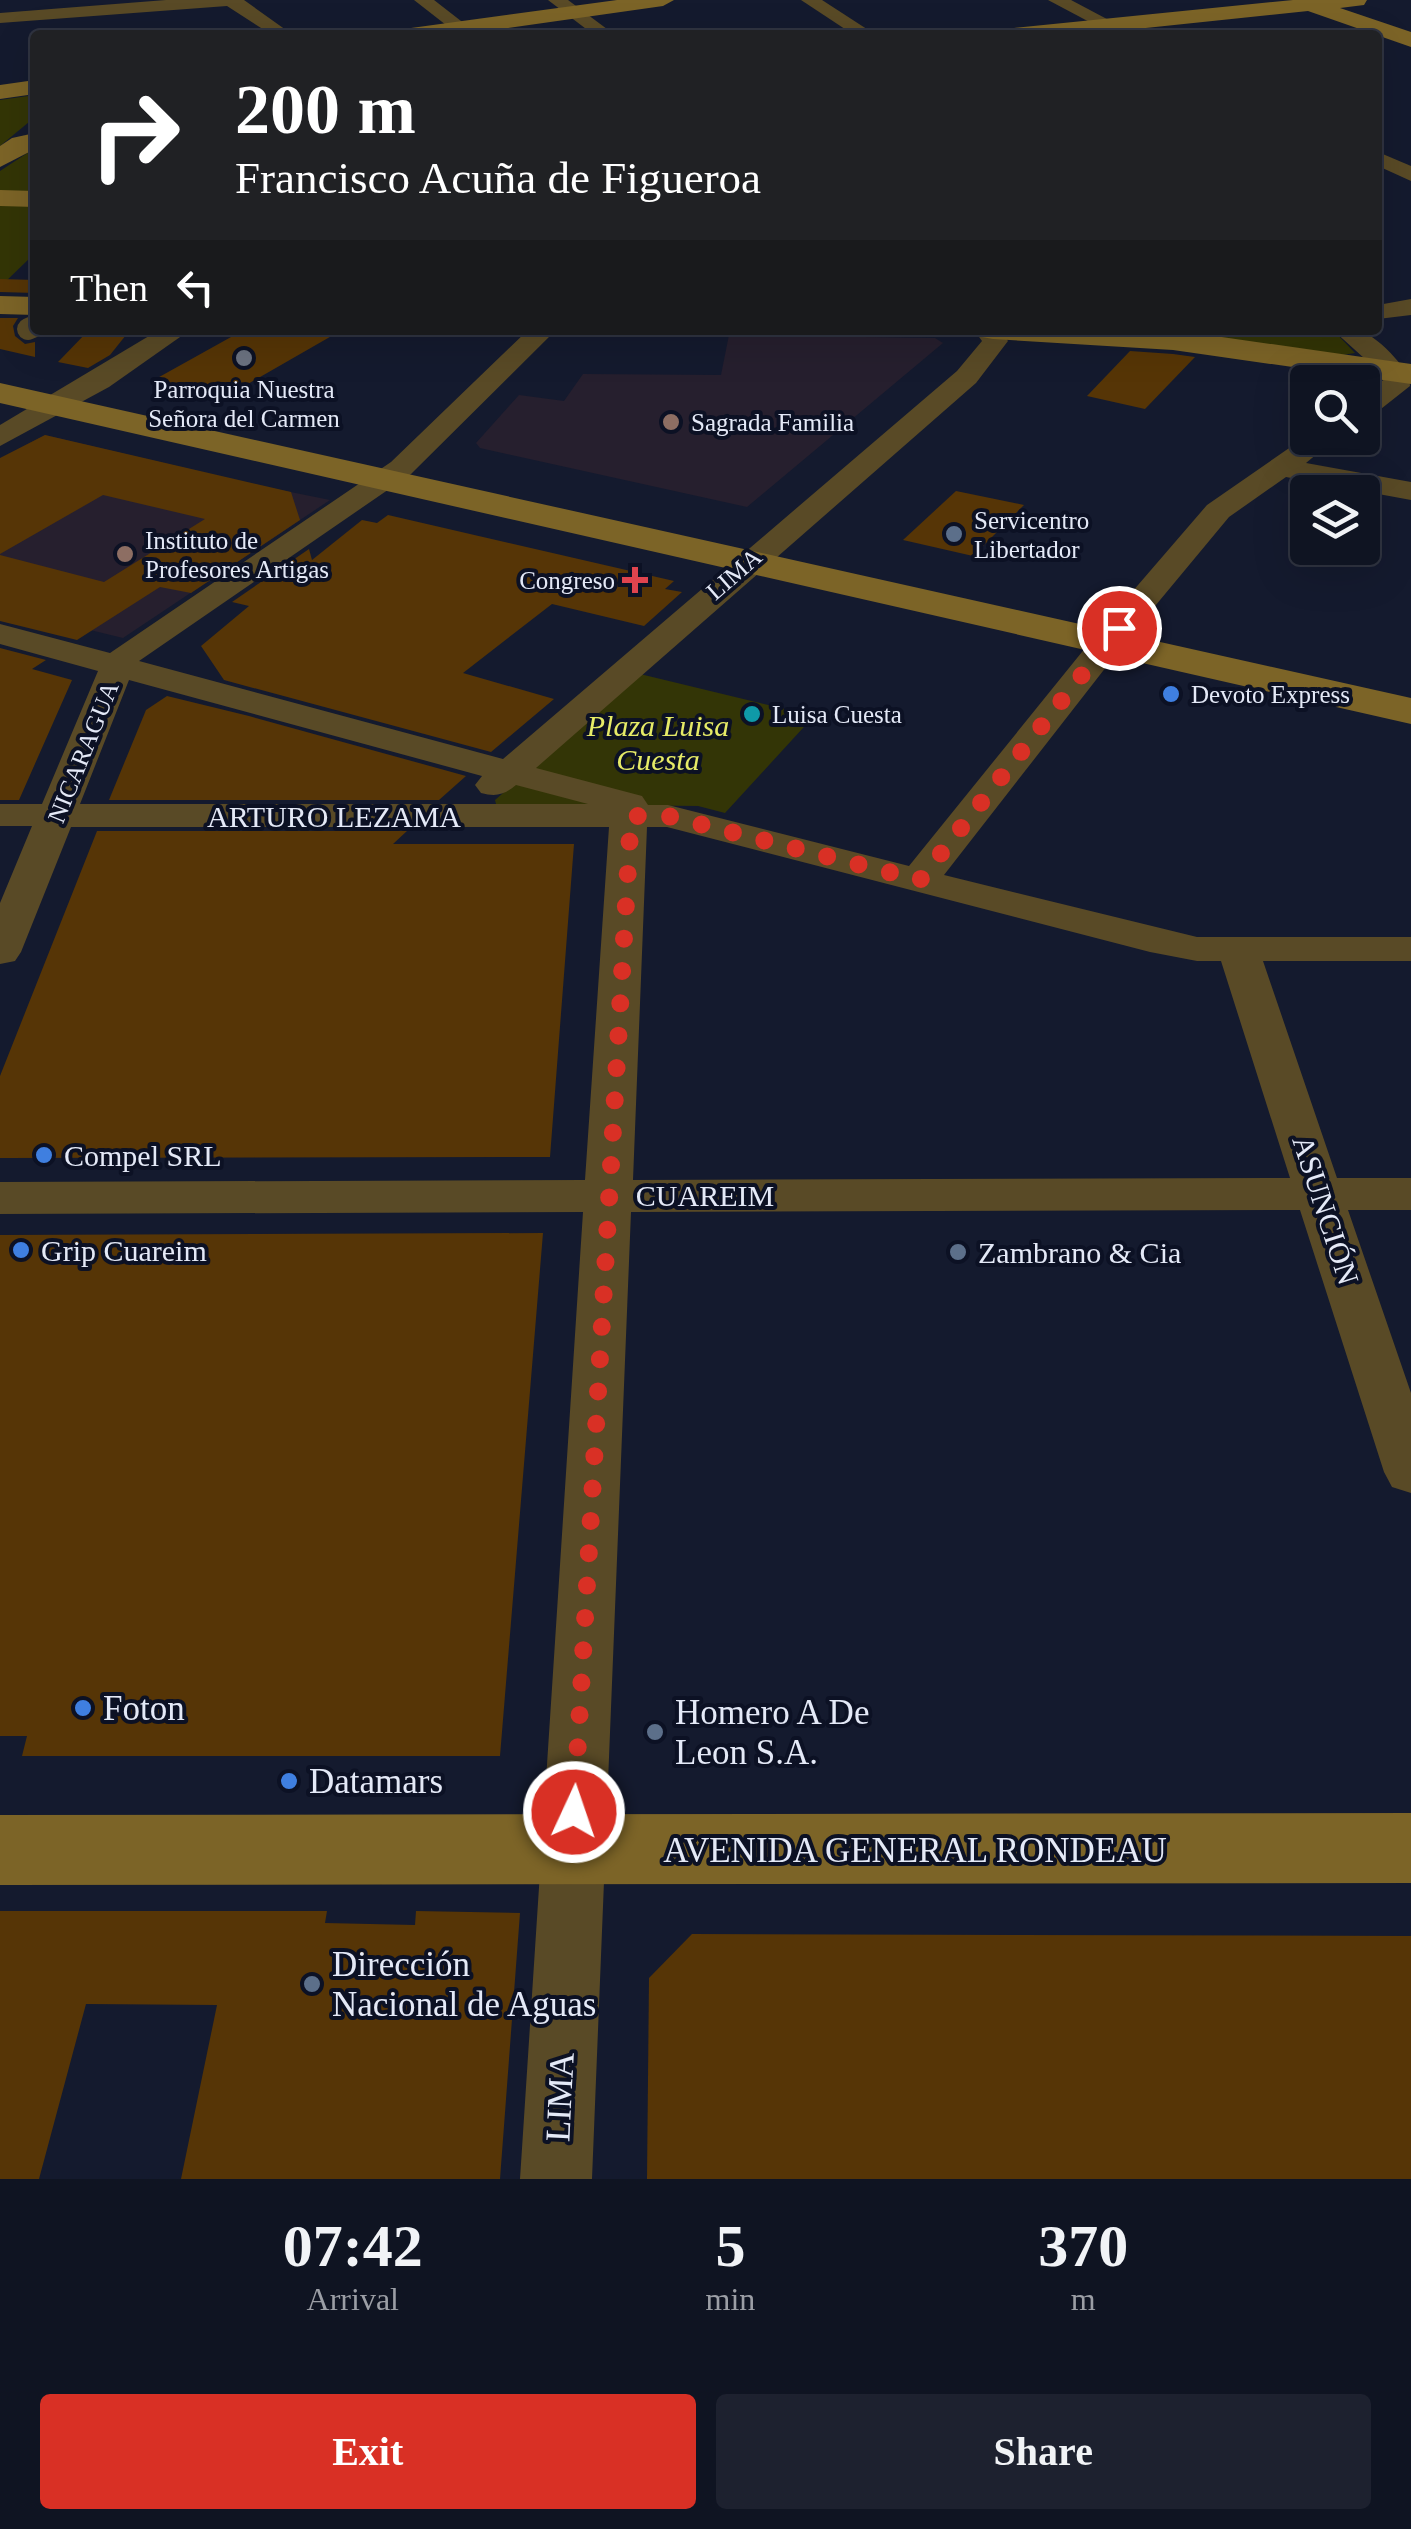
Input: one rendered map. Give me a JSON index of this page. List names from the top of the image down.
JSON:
{
  "streets": {
    "main road": ["AVENIDA GENERAL RONDEAU"],
    "street": [
      "LIMA",
      "NICARAGUA",
      "ARTURO LEZAMA",
      "CUAREIM",
      "ASUNCIÓN"
    ]
  },
  "crossings": [
    ["LIMA", "ARTURO LEZAMA"],
    ["LIMA", "CUAREIM"],
    ["LIMA", "AVENIDA GENERAL RONDEAU"],
    ["NICARAGUA", "ARTURO LEZAMA"],
    ["CUAREIM", "ASUNCIÓN"]
  ],
  "parks": ["Plaza Luisa Cuesta"],
  "places": {
    "other": [
      "Parroquia Nuestra Señora del Carmen",
      "Sagrada Familia",
      "Servicentro Libertador",
      "Instituto de Profesores Artigas",
      "Devoto Express",
      "Luisa Cuesta",
      "Compel SRL",
      "Grip Cuareim",
      "Zambrano & Cia",
      "Foton",
      "Homero A De Leon S.A.",
      "Datamars",
      "Dirección Nacional de Aguas"
    ],
    "health": ["Congreso"]
  },
  "page": {
    "turn": ["200 m", "Francisco Acuña de Figueroa"],
    "then": "Then",
    "eta": [
      "07:42",
      "Arrival",
      "5",
      "min",
      "370",
      "m"
    ],
    "buttons": ["Exit", "Share"]
  }
}
